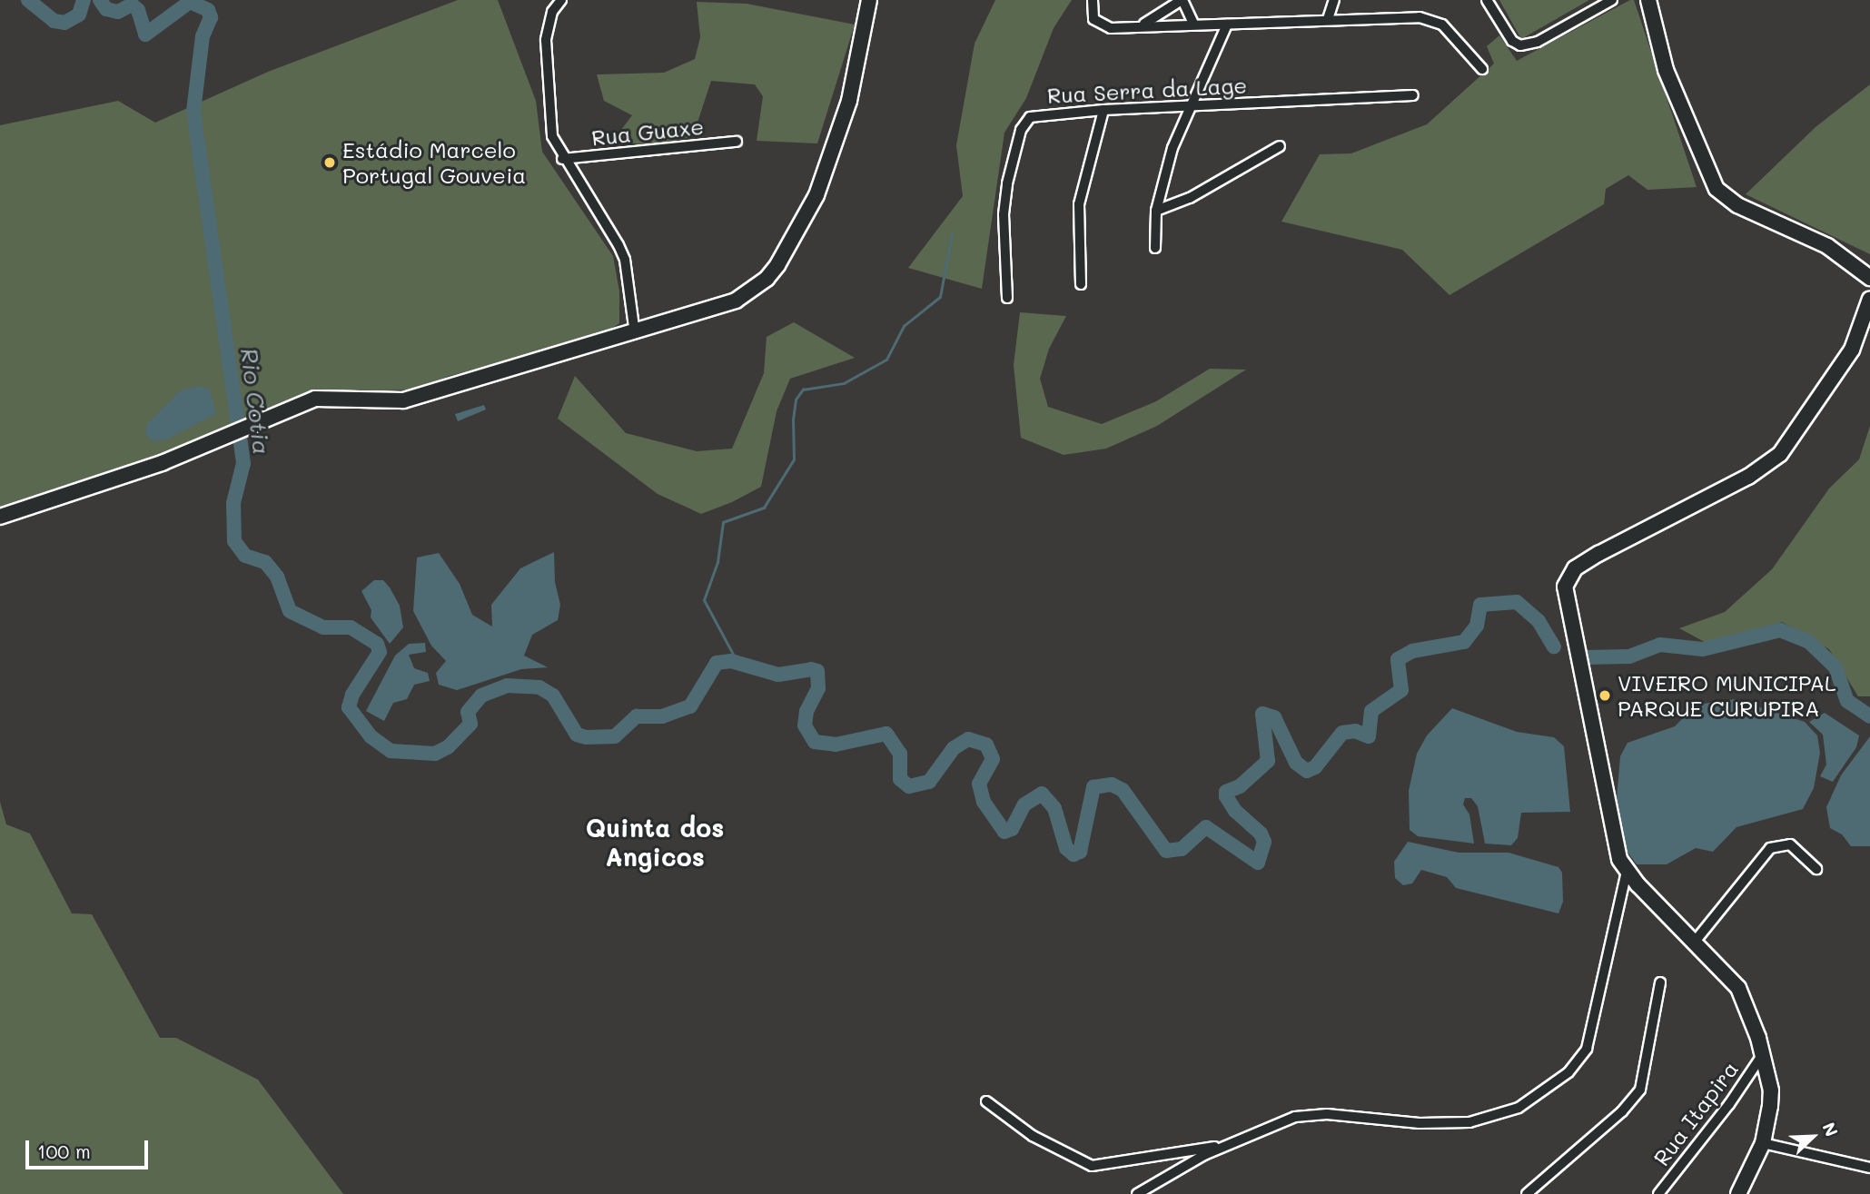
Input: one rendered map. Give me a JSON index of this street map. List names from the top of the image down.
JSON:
{
  "streets": {
    "street": ["Rua Serra da Lage", "Rua Guaxe", "Rua Itapira"]
  },
  "districts": ["Quinta dos Angicos"],
  "water": ["Rio Cotia"],
  "places": ["Estádio Marcelo Portugal Gouveia", "VIVEIRO MUNICIPAL PARQUE CURUPIRA"],
  "scale_bar": "100 m",
  "north": "top right"
}
